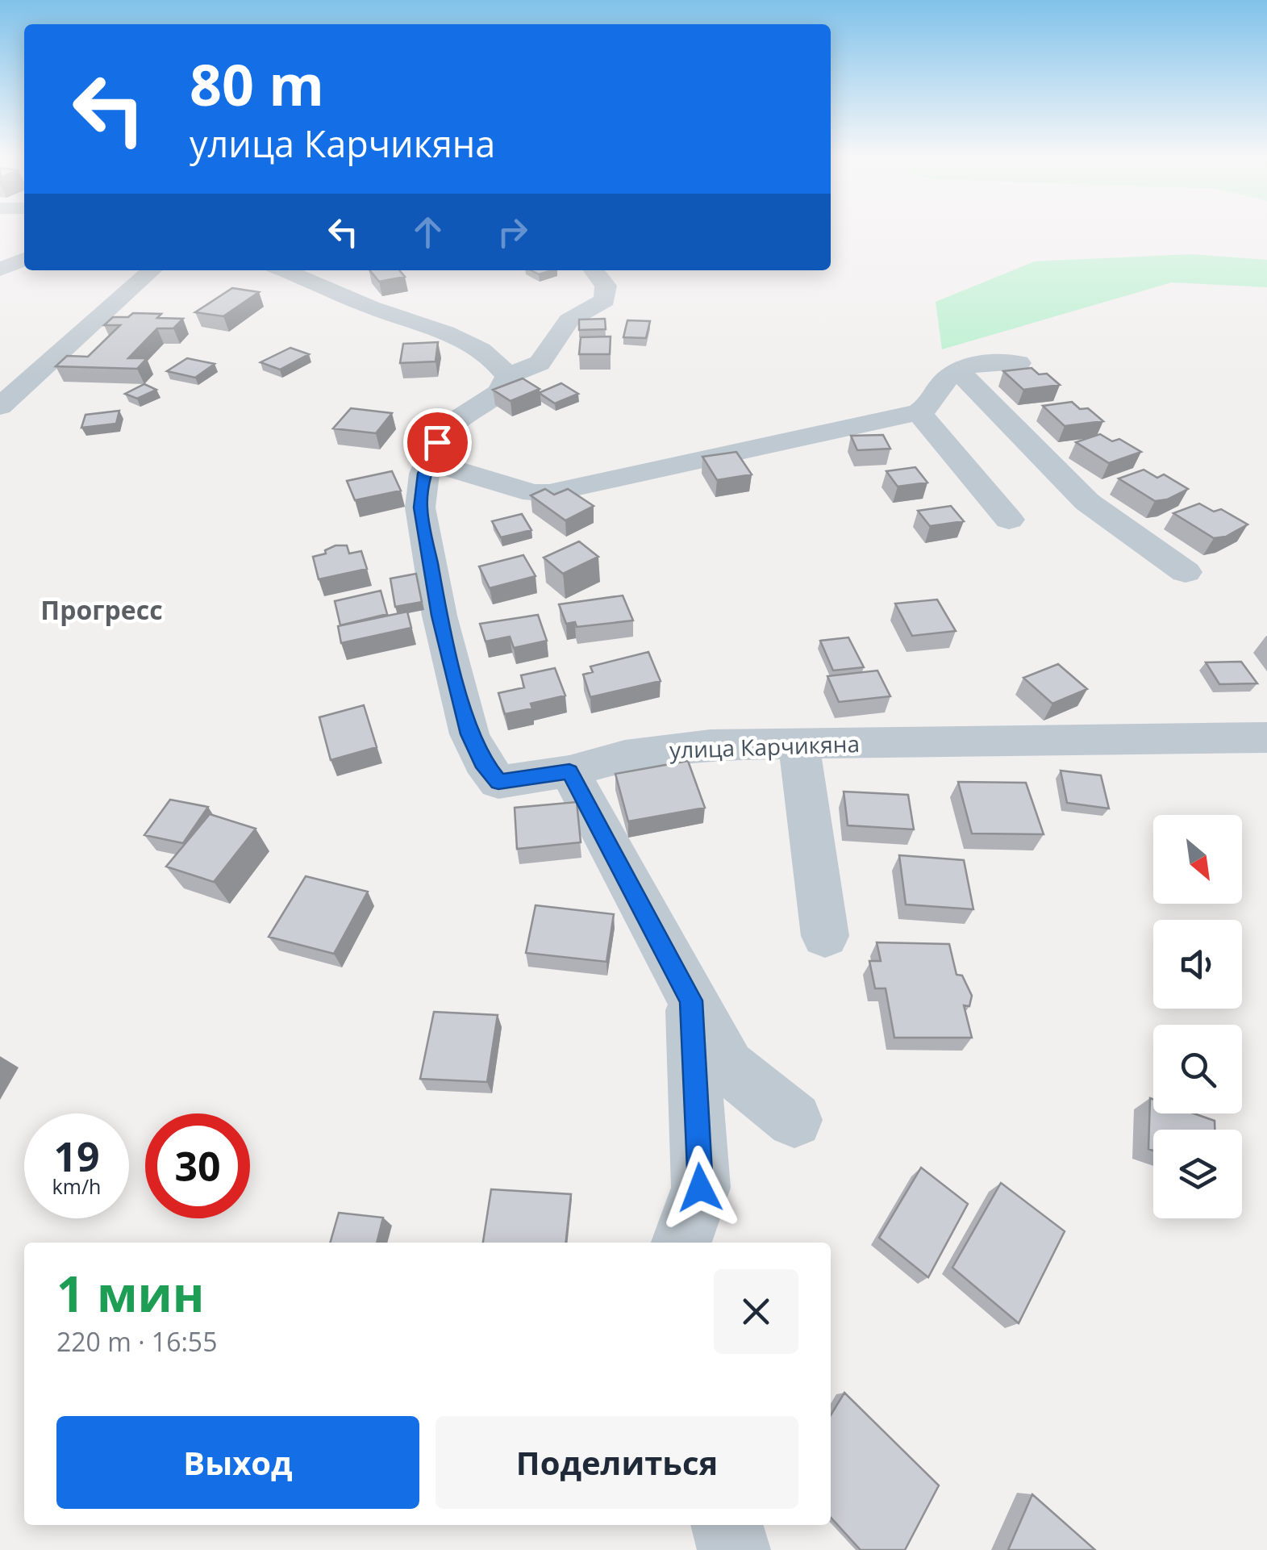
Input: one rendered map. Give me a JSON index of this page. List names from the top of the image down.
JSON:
{
  "streets": {
    "street": ["улица Карчикяна"]
  },
  "districts": ["Прогресс"],
  "north": "bottom right",
  "page": {
    "turn": ["80 m", "улица Карчикяна"],
    "speed": "19 km/h",
    "limit": "30",
    "heading": ["1 мин", "220 m · 16:55"],
    "buttons": ["Выход", "Поделиться"]
  }
}
